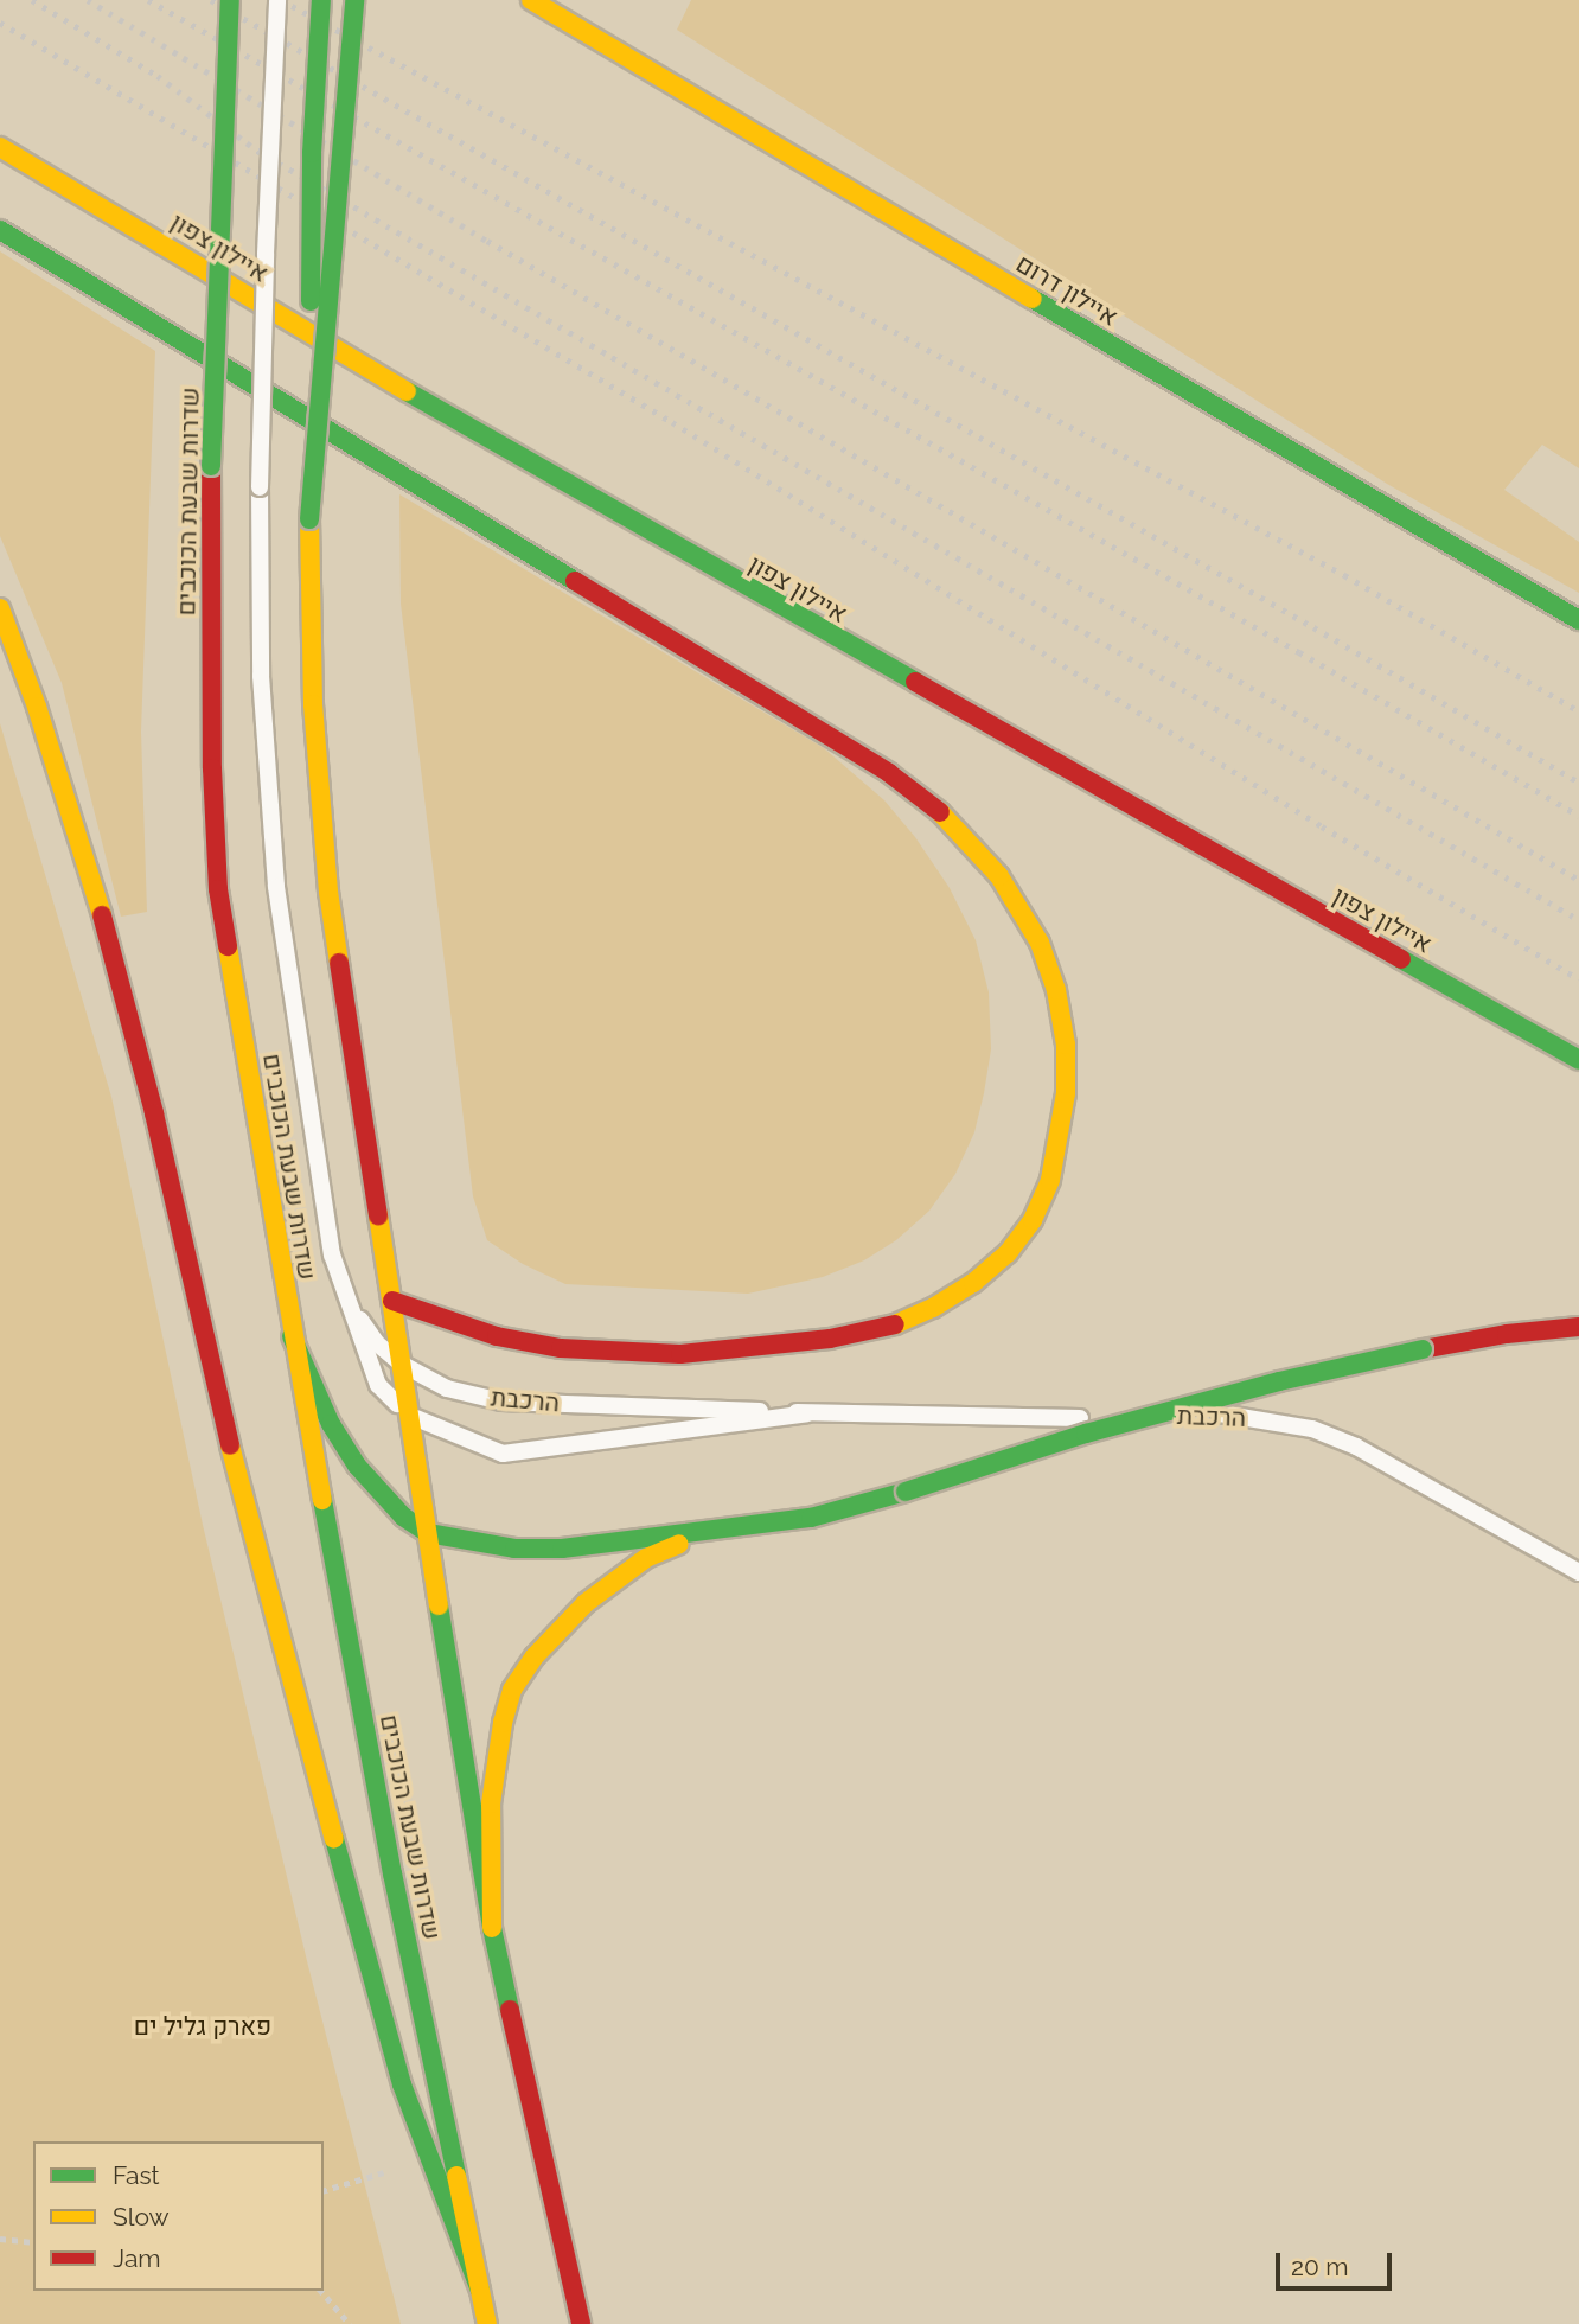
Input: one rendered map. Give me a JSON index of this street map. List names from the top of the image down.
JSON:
{
  "streets": {
    "main road": ["איילון צפון", "איילון דרום", "שדרות שבעת הכוכבים"],
    "lane": ["הרכבת"]
  },
  "crossings": [
    ["שדרות שבעת הכוכבים", "הרכבת"]
  ],
  "parks": ["פארק גליל ים"],
  "legend": ["Fast", "Slow", "Jam"],
  "scale_bar": "20 m"
}
